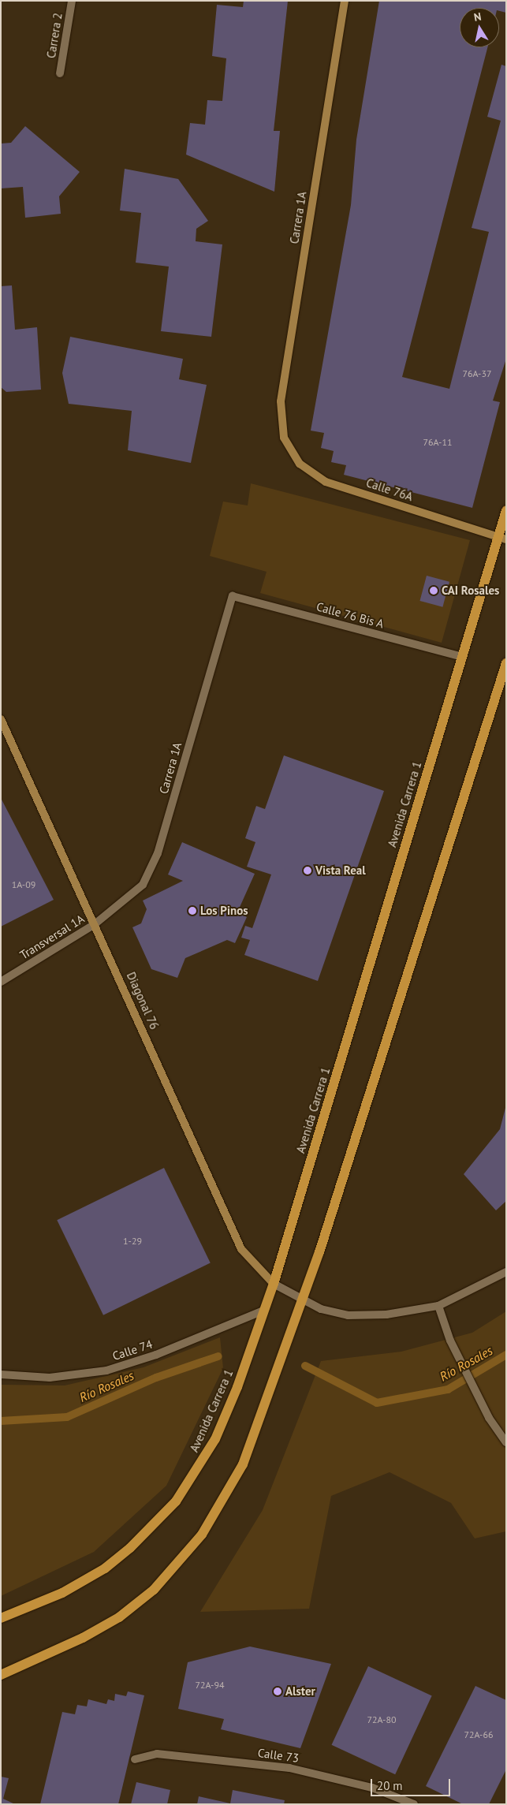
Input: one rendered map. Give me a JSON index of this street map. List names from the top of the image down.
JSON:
{
  "streets": {
    "main road": ["Avenida Carrera 1"],
    "street": [
      "Carrera 2",
      "Carrera 1A",
      "Calle 76A",
      "Calle 76 Bis A",
      "Transversal 1A",
      "Diagonal 76",
      "Calle 74",
      "Calle 73"
    ]
  },
  "crossings": [
    ["Carrera 1A", "Calle 76A"],
    ["Carrera 1A", "Calle 76 Bis A"],
    ["Carrera 1A", "Transversal 1A"],
    ["Carrera 1A", "Diagonal 76"],
    ["Calle 76A", "Avenida Carrera 1"],
    ["Calle 76 Bis A", "Avenida Carrera 1"],
    ["Avenida Carrera 1", "Diagonal 76"],
    ["Avenida Carrera 1", "Calle 74"],
    ["Transversal 1A", "Diagonal 76"]
  ],
  "water": ["Río Rosales"],
  "places": [
    "CAI Rosales",
    "Vista Real",
    "Los Pinos",
    "Alster"
  ],
  "house_numbers": [
    "76A-37",
    "76A-11",
    "1A-09",
    "1-29",
    "72A-94",
    "72A-80",
    "72A-66"
  ],
  "scale_bar": "20 m",
  "north": "top"
}
